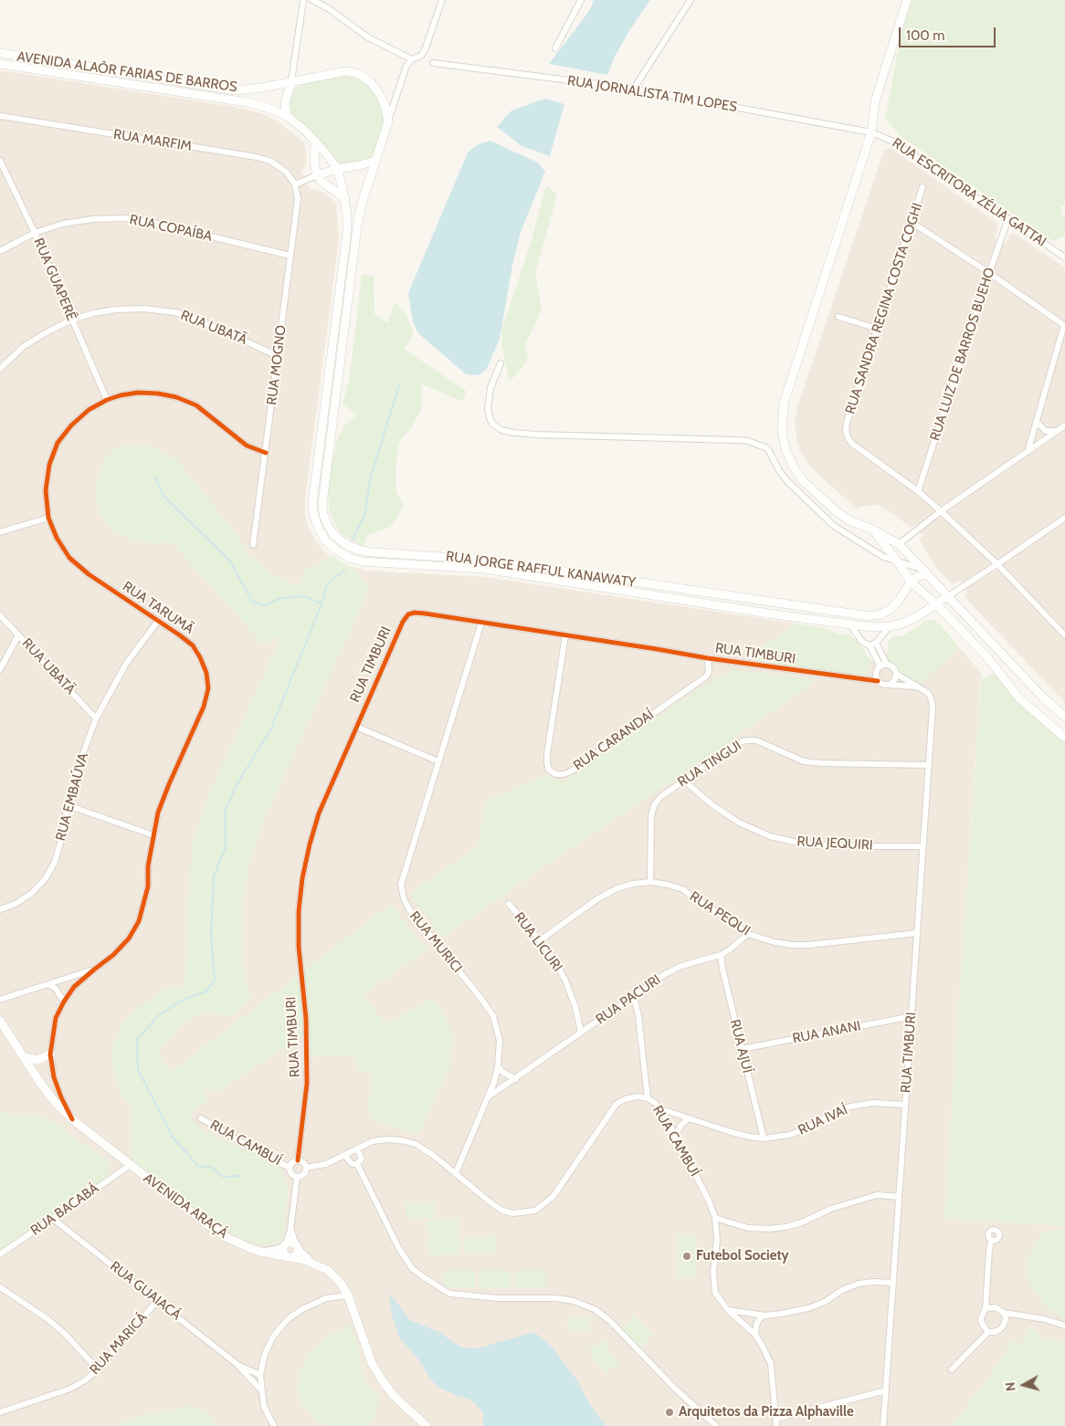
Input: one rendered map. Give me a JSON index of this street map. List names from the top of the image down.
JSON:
{
  "streets": {
    "main road": ["AVENIDA ALAÔR FARIAS DE BARROS", "RUA JORGE RAFFUL KANAWATY", "AVENIDA ARAÇÁ"],
    "street": [
      "RUA JORNALISTA TIM LOPES",
      "RUA MARFIM",
      "RUA ESCRITORA ZÉLIA GATTAI",
      "RUA COPAÍBA",
      "RUA GUAPERÊ",
      "RUA SANDRA REGINA COSTA COGHI",
      "RUA UBATÃ",
      "RUA LUIZ DE BARROS BUEHO",
      "RUA MOGNO",
      "RUA TARUMÃ",
      "RUA TIMBURI",
      "RUA CARANDAÍ",
      "RUA TINGUI",
      "RUA EMBAÚVA",
      "RUA JEQUIRI",
      "RUA PEQUI",
      "RUA MURICI",
      "RUA LICURI",
      "RUA PACURI",
      "RUA ANANI",
      "RUA AJUÍ",
      "RUA IVAÍ",
      "RUA CAMBUÍ",
      "RUA BACABÁ",
      "RUA GUAIACÁ",
      "RUA MARICÁ"
    ]
  },
  "crossings": [
    ["AVENIDA ALAÔR FARIAS DE BARROS", "RUA JORGE RAFFUL KANAWATY"],
    ["RUA JORNALISTA TIM LOPES", "RUA ESCRITORA ZÉLIA GATTAI"],
    ["RUA MARFIM", "RUA MOGNO"],
    ["RUA ESCRITORA ZÉLIA GATTAI", "RUA LUIZ DE BARROS BUEHO"],
    ["RUA COPAÍBA", "RUA GUAPERÊ"],
    ["RUA COPAÍBA", "RUA MOGNO"],
    ["RUA GUAPERÊ", "RUA UBATÃ"],
    ["RUA GUAPERÊ", "RUA TARUMÃ"],
    ["RUA SANDRA REGINA COSTA COGHI", "RUA LUIZ DE BARROS BUEHO"],
    ["RUA UBATÃ", "RUA MOGNO"],
    ["RUA UBATÃ", "RUA EMBAÚVA"],
    ["RUA MOGNO", "RUA TARUMÃ"],
    ["RUA TARUMÃ", "RUA EMBAÚVA"],
    ["RUA TARUMÃ", "AVENIDA ARAÇÁ"],
    ["RUA TIMBURI", "RUA CARANDAÍ"],
    ["RUA TIMBURI", "RUA TINGUI"],
    ["RUA TIMBURI", "RUA JEQUIRI"],
    ["RUA TIMBURI", "RUA PEQUI"],
    ["RUA TIMBURI", "RUA MURICI"],
    ["RUA TIMBURI", "RUA ANANI"],
    ["RUA TIMBURI", "RUA IVAÍ"],
    ["RUA TIMBURI", "RUA CAMBUÍ"],
    ["RUA TINGUI", "RUA JEQUIRI"],
    ["RUA TINGUI", "RUA PEQUI"],
    ["RUA PEQUI", "RUA LICURI"],
    ["RUA PEQUI", "RUA PACURI"],
    ["RUA MURICI", "RUA PACURI"],
    ["RUA MURICI", "RUA CAMBUÍ"],
    ["RUA LICURI", "RUA PACURI"],
    ["RUA PACURI", "RUA AJUÍ"],
    ["RUA ANANI", "RUA AJUÍ"],
    ["RUA AJUÍ", "RUA IVAÍ"],
    ["RUA IVAÍ", "RUA CAMBUÍ"],
    ["AVENIDA ARAÇÁ", "RUA BACABÁ"],
    ["RUA BACABÁ", "RUA GUAIACÁ"],
    ["RUA GUAIACÁ", "RUA MARICÁ"]
  ],
  "places": ["Futebol Society", "Arquitetos da Pizza Alphaville"],
  "scale_bar": "100 m",
  "north": "left"
}
